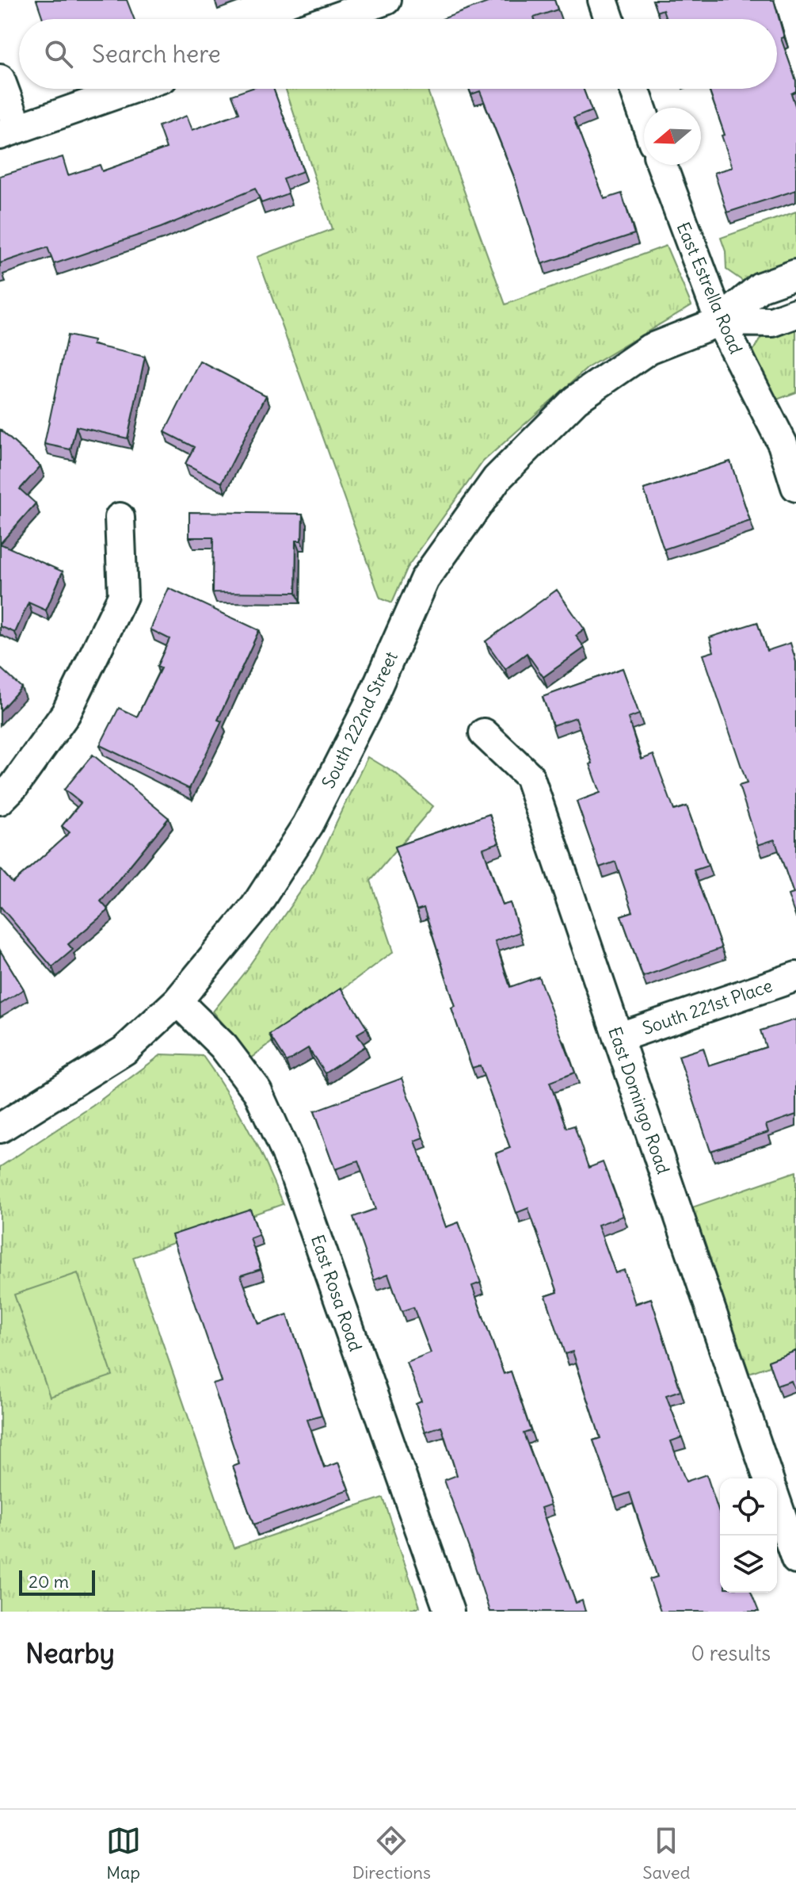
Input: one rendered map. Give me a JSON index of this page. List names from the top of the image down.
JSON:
{
  "streets": {
    "street": [
      "East Estrella Road",
      "South 222nd Street",
      "South 221st Place",
      "East Domingo Road",
      "East Rosa Road"
    ]
  },
  "crossings": [
    ["East Estrella Road", "South 222nd Street"],
    ["South 222nd Street", "East Rosa Road"],
    ["South 221st Place", "East Domingo Road"]
  ],
  "scale_bar": "20 m",
  "north": "left",
  "page": {
    "search": "Search here",
    "scale": "20 m",
    "heading": ["Nearby", "0 results"],
    "nav": ["Map", "Directions", "Saved"]
  }
}
